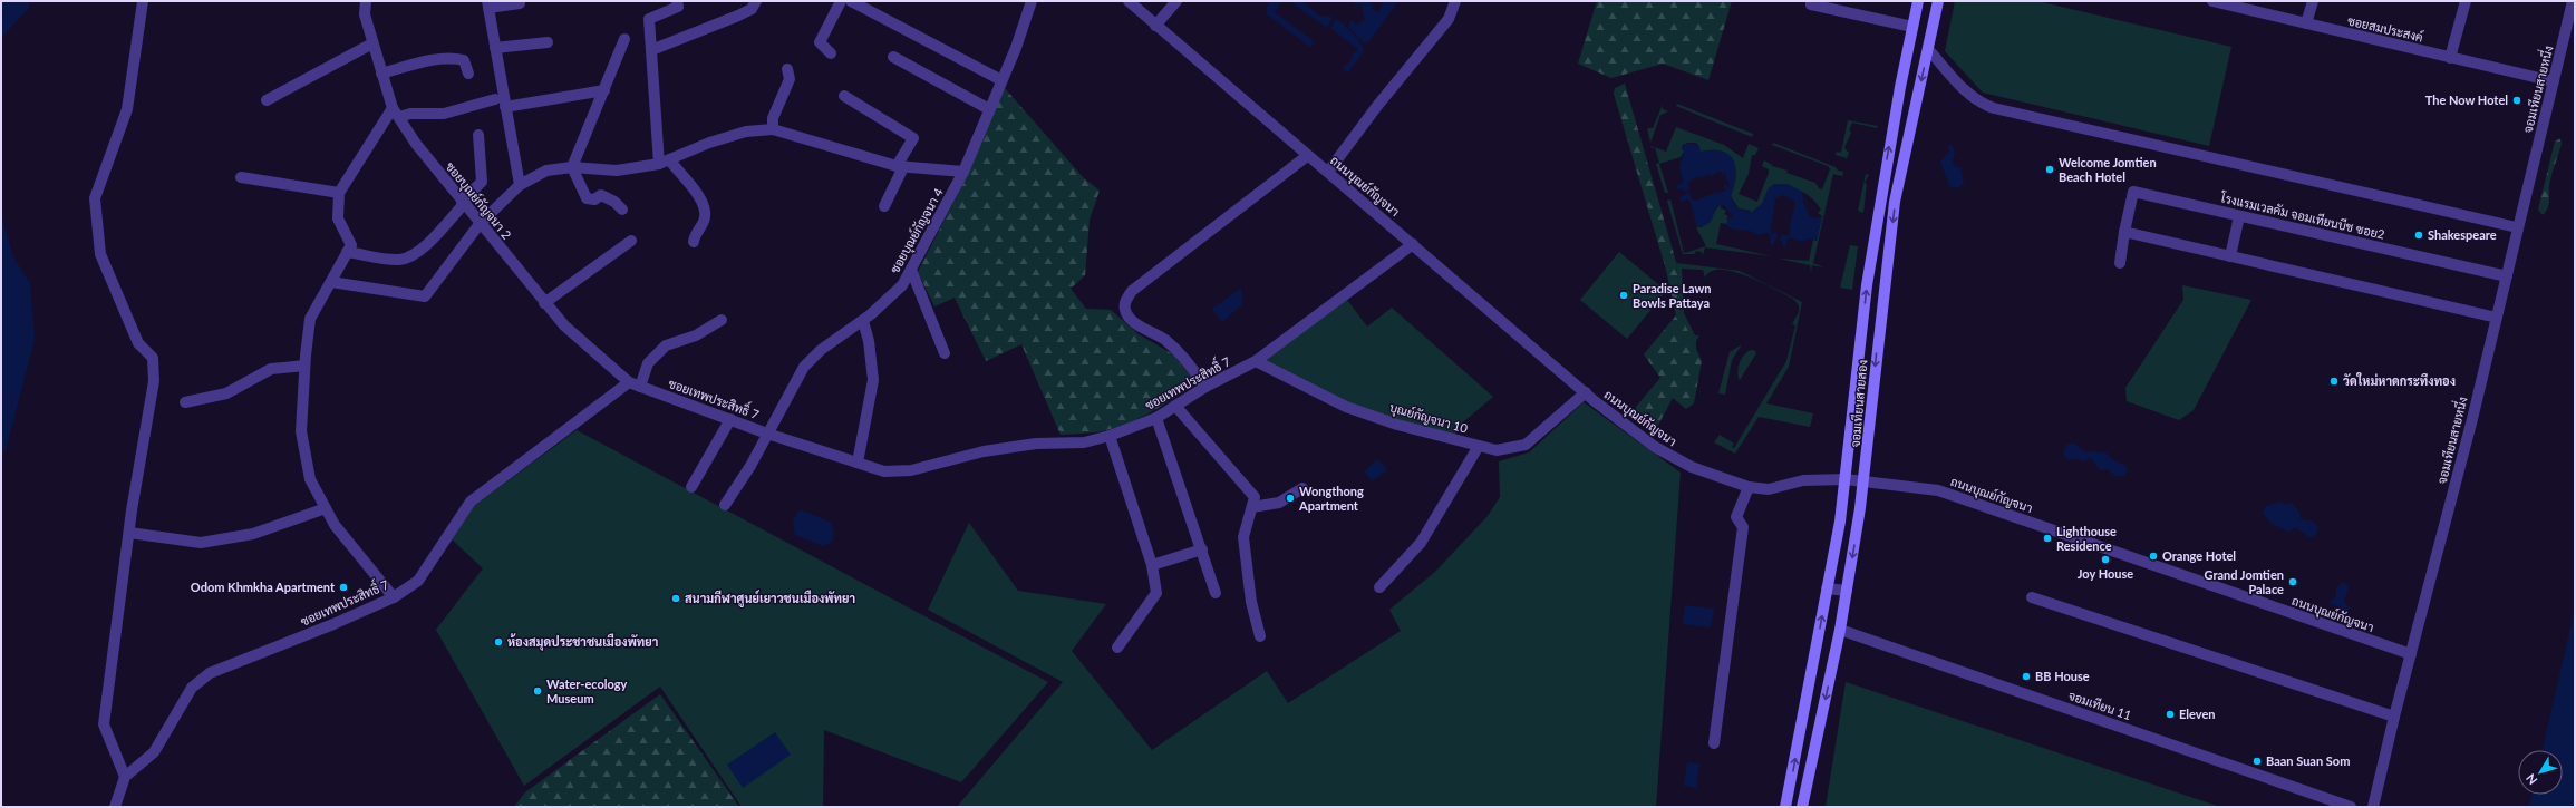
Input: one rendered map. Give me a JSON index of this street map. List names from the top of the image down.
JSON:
{
  "streets": {
    "main road": ["จอมเทียนสายสอง"],
    "street": [
      "ซอยสมประสงค์",
      "จอมเทียนสายหนึ่ง",
      "ถนนบุณย์กัญจนา",
      "ซอยบุณย์กัญจนา 2",
      "โรงแรมเวลคัม จอมเทียนบีช ซอย2",
      "ซอยบุณย์กัญจนา 4",
      "ซอยเทพประสิทธิ์ 7",
      "บุณย์กัญจนา 10",
      "จอมเทียน 11"
    ]
  },
  "crossings": [
    ["ซอยสมประสงค์", "จอมเทียนสายหนึ่ง"],
    ["จอมเทียนสายหนึ่ง", "ถนนบุณย์กัญจนา"],
    ["จอมเทียนสายหนึ่ง", "โรงแรมเวลคัม จอมเทียนบีช ซอย2"],
    ["ถนนบุณย์กัญจนา", "ซอยเทพประสิทธิ์ 7"],
    ["ถนนบุณย์กัญจนา", "จอมเทียนสายสอง"],
    ["ถนนบุณย์กัญจนา", "บุณย์กัญจนา 10"],
    ["ซอยบุณย์กัญจนา 2", "ซอยเทพประสิทธิ์ 7"],
    ["ซอยบุณย์กัญจนา 4", "ซอยเทพประสิทธิ์ 7"],
    ["ซอยเทพประสิทธิ์ 7", "บุณย์กัญจนา 10"],
    ["จอมเทียนสายสอง", "จอมเทียน 11"]
  ],
  "places": [
    "The Now Hotel",
    "Welcome Jomtien Beach Hotel",
    "Shakespeare",
    "Paradise Lawn Bowls Pattaya",
    "วัดใหม่หาดกระทึงทอง",
    "Wongthong Apartment",
    "Lighthouse Residence",
    "Orange Hotel",
    "Joy House",
    "Grand Jomtien Palace",
    "Odom Khmkha Apartment",
    "สนามกีฬาศูนย์เยาวชนเมืองพัทยา",
    "ห้องสมุดประชาชนเมืองพัทยา",
    "BB House",
    "Water-ecology Museum",
    "Eleven",
    "Baan Suan Som"
  ],
  "north": "bottom left"
}
